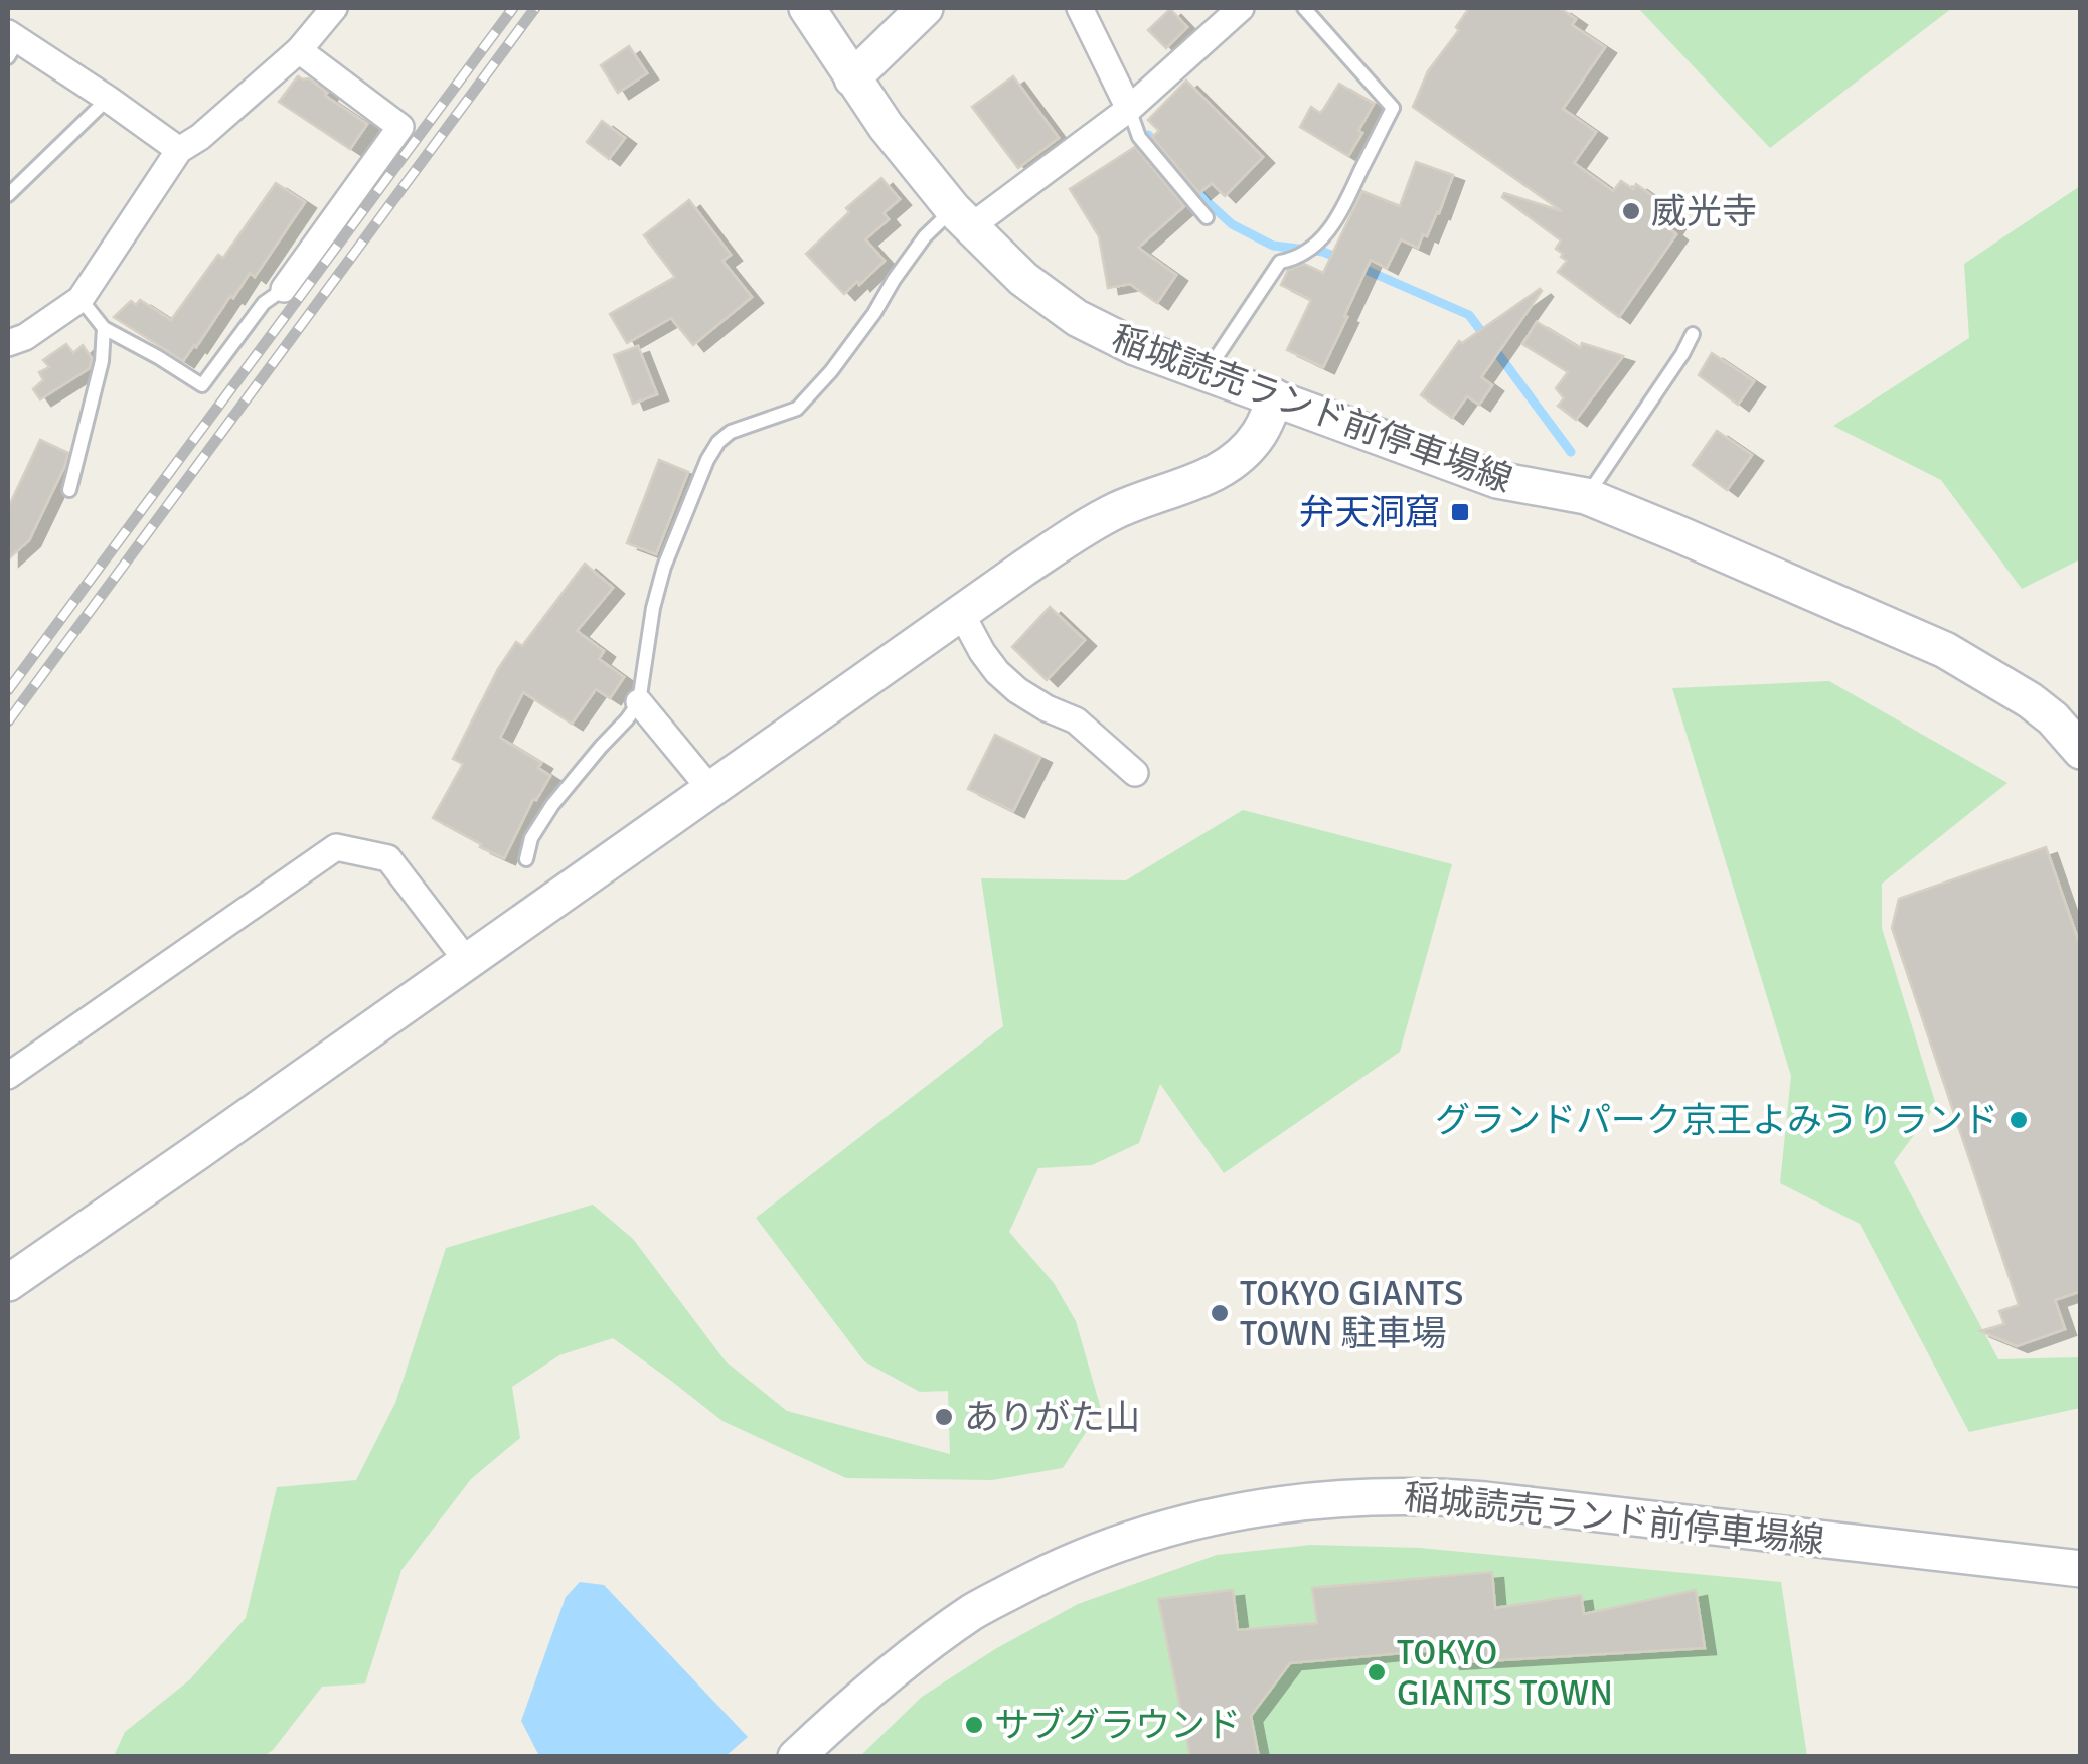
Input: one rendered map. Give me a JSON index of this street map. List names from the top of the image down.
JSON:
{
  "streets": {
    "main road": ["稲城読売ランド前停車場線"]
  },
  "places": {
    "other": [
      "威光寺",
      "グランドパーク京王よみうりランド",
      "TOKYO GIANTS TOWN 駐車場",
      "ありがた山",
      "TOKYO GIANTS TOWN",
      "サブグラウンド"
    ],
    "transit": ["弁天洞窟"]
  }
}
